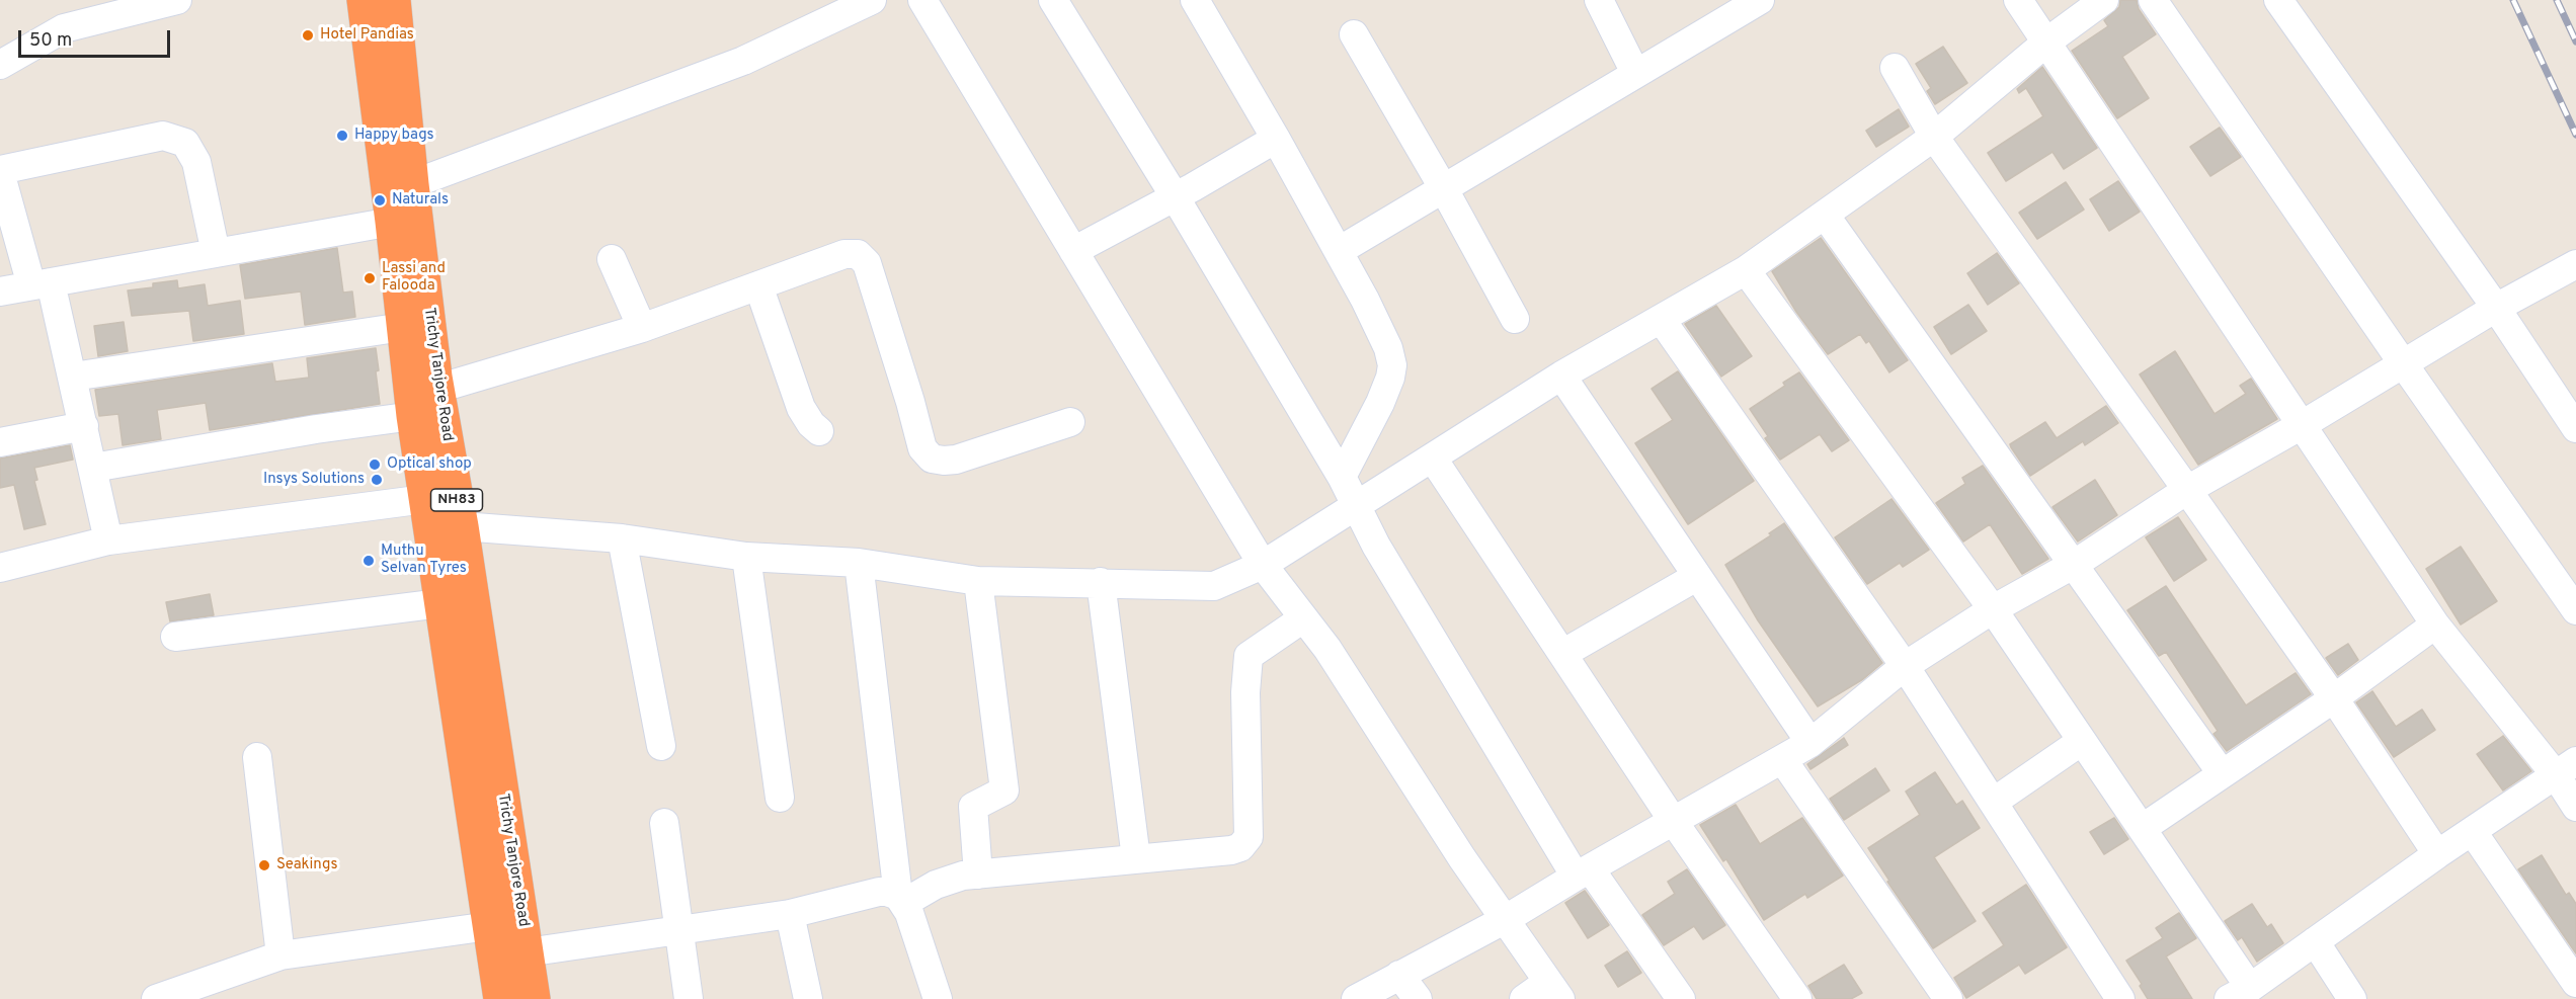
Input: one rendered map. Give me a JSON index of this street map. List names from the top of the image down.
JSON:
{
  "streets": {
    "highway": ["Trichy Tanjore Road", "NH83"]
  },
  "places": [
    "Hotel Pandias",
    "Happy bags",
    "Naturals",
    "Lassi and Falooda",
    "Optical shop",
    "Insys Solutions",
    "Muthu Selvan Tyres",
    "Seakings"
  ],
  "scale_bar": "50 m"
}
